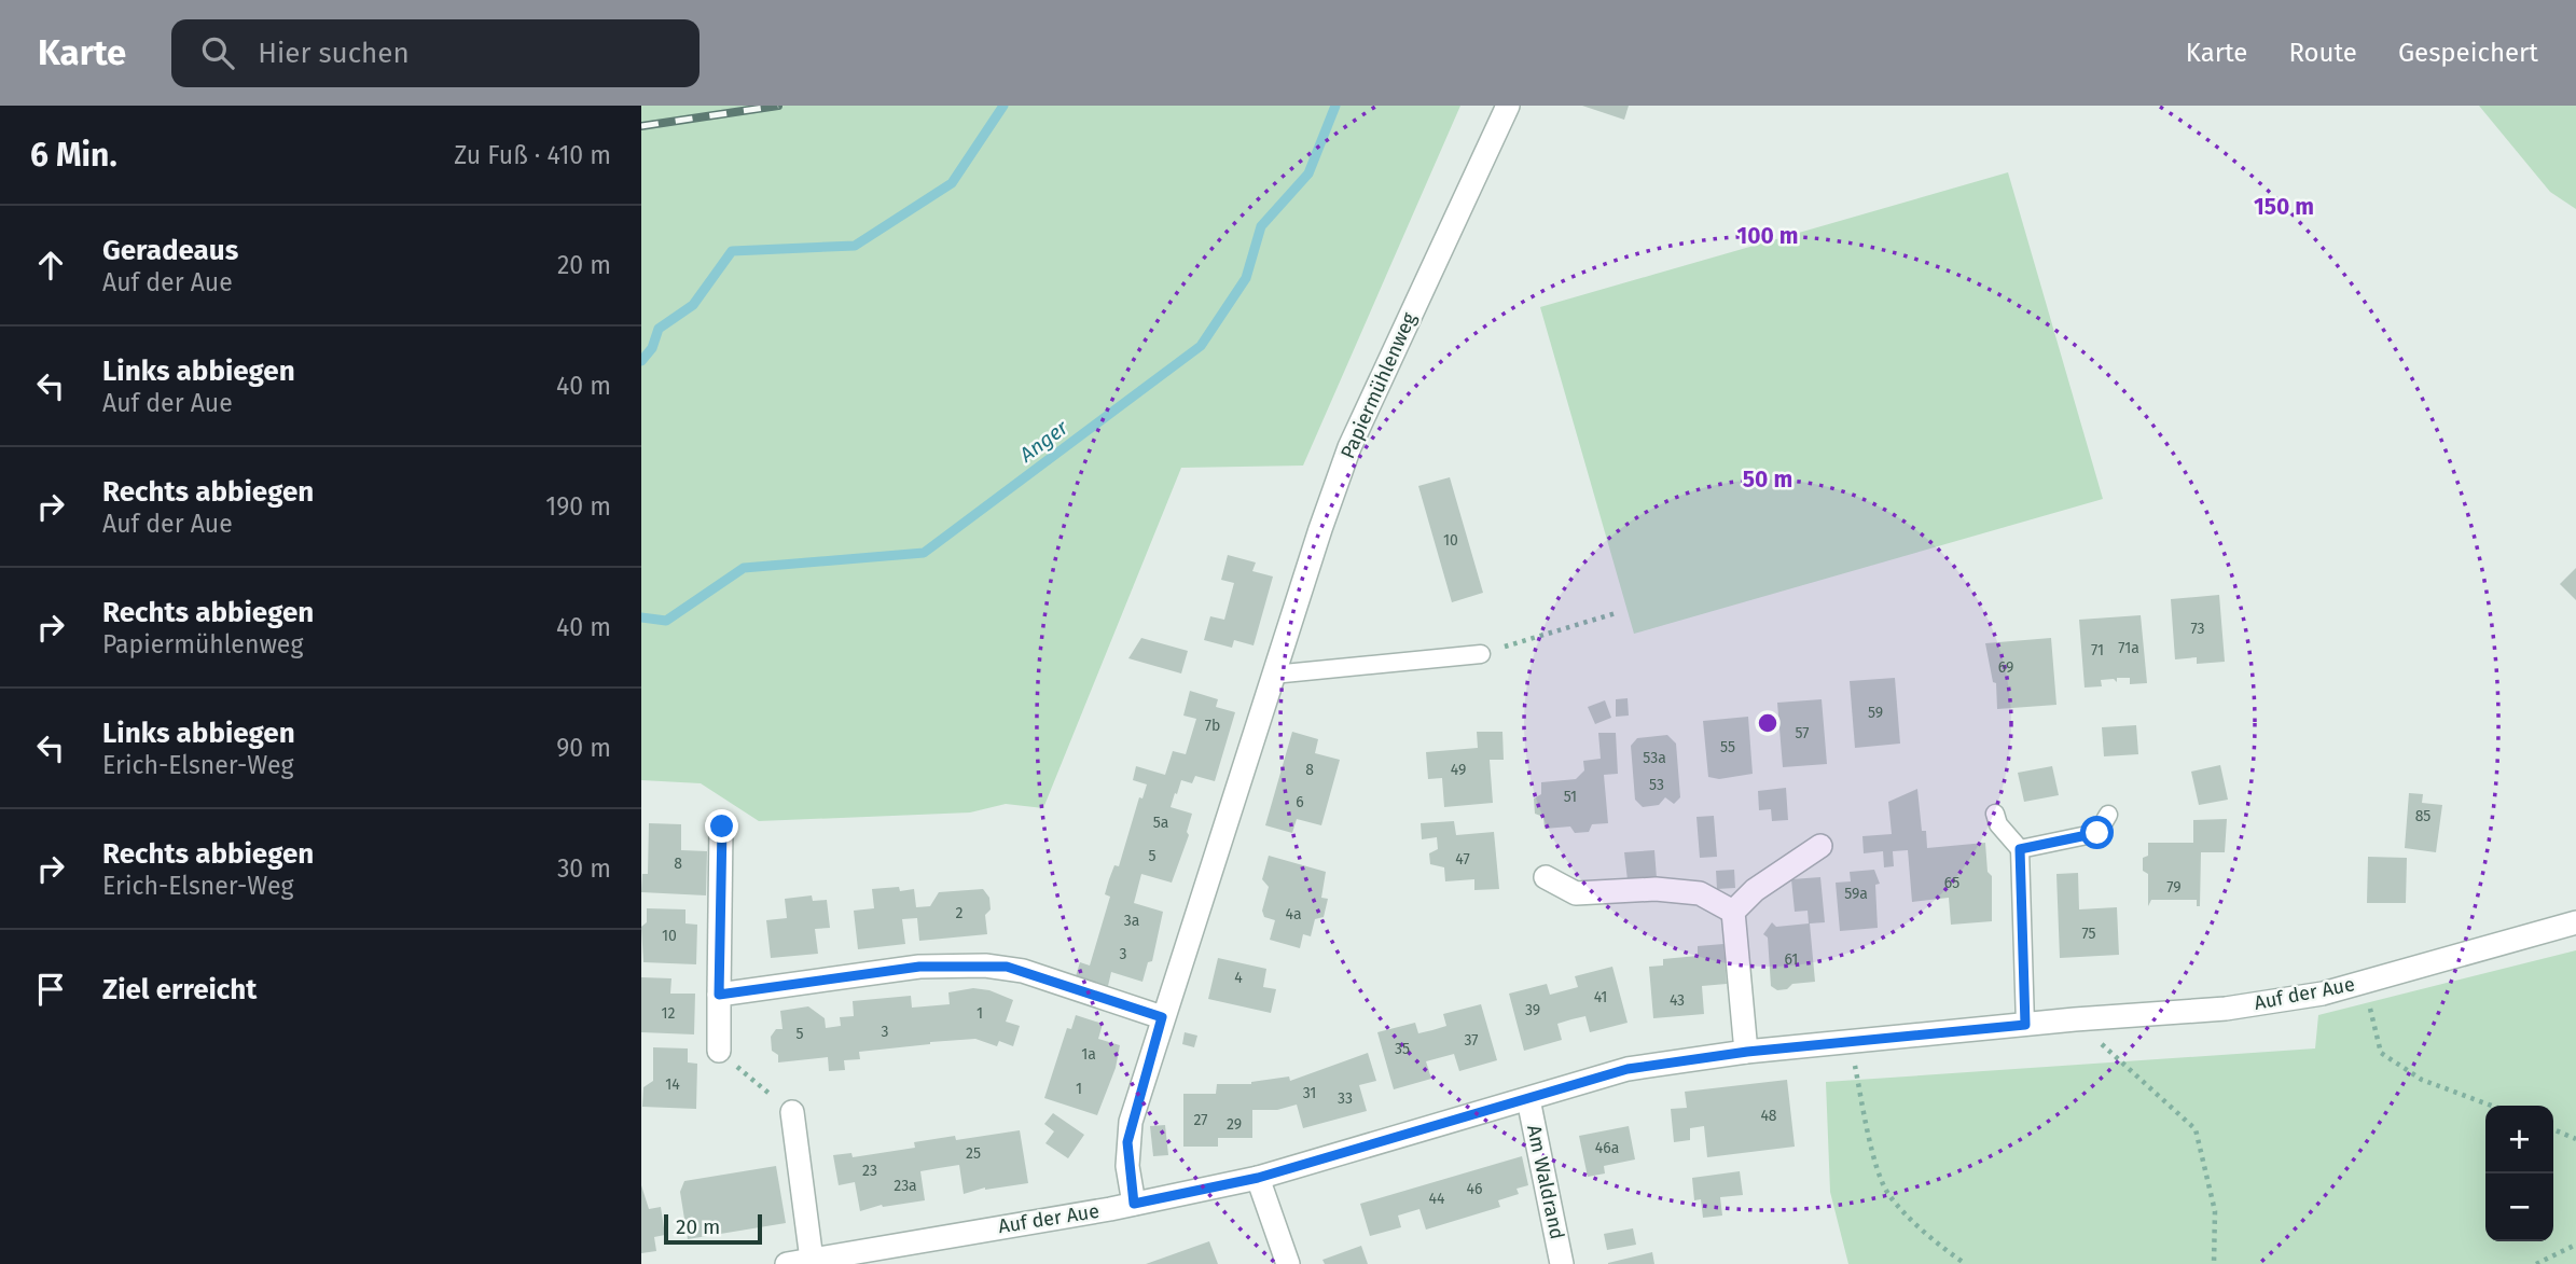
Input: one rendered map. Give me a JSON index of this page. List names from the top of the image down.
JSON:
{
  "streets": {
    "street": ["Papiermühlenweg", "Auf der Aue", "Am Waldrand"]
  },
  "crossings": [
    ["Papiermühlenweg", "Auf der Aue"],
    ["Auf der Aue", "Am Waldrand"]
  ],
  "water": ["Anger"],
  "house_numbers": [
    "10",
    "73",
    "71a",
    "71",
    "69",
    "59",
    "7b",
    "57",
    "55",
    "53a",
    "8",
    "49",
    "53",
    "51",
    "6",
    "85",
    "5a",
    "5",
    "47",
    "8",
    "65",
    "79",
    "59a",
    "2",
    "4a",
    "3a",
    "75",
    "10",
    "3",
    "61",
    "4",
    "41",
    "43",
    "39",
    "12",
    "1",
    "3",
    "5",
    "37",
    "35",
    "1a",
    "14",
    "1",
    "31",
    "33",
    "48",
    "27",
    "29",
    "46a",
    "25",
    "23",
    "23a",
    "46",
    "44"
  ],
  "scale_bar": "20 m",
  "page": {
    "header": "Karte",
    "search": "Hier suchen",
    "nav": ["Karte", "Route", "Gespeichert"],
    "heading": ["6 Min.", "Zu Fuß · 410 m"],
    "list": [
      ["Geradeaus", "Auf der Aue", "20 m"],
      ["Links abbiegen", "Auf der Aue", "40 m"],
      ["Rechts abbiegen", "Auf der Aue", "190 m"],
      ["Rechts abbiegen", "Papiermühlenweg", "40 m"],
      ["Links abbiegen", "Erich-Elsner-Weg", "90 m"],
      ["Rechts abbiegen", "Erich-Elsner-Weg", "30 m"],
      "Ziel erreicht"
    ],
    "map_buttons": ["+", "−"],
    "scale": "20 m"
  },
  "rings": ["150 m", "100 m", "50 m"]
}
